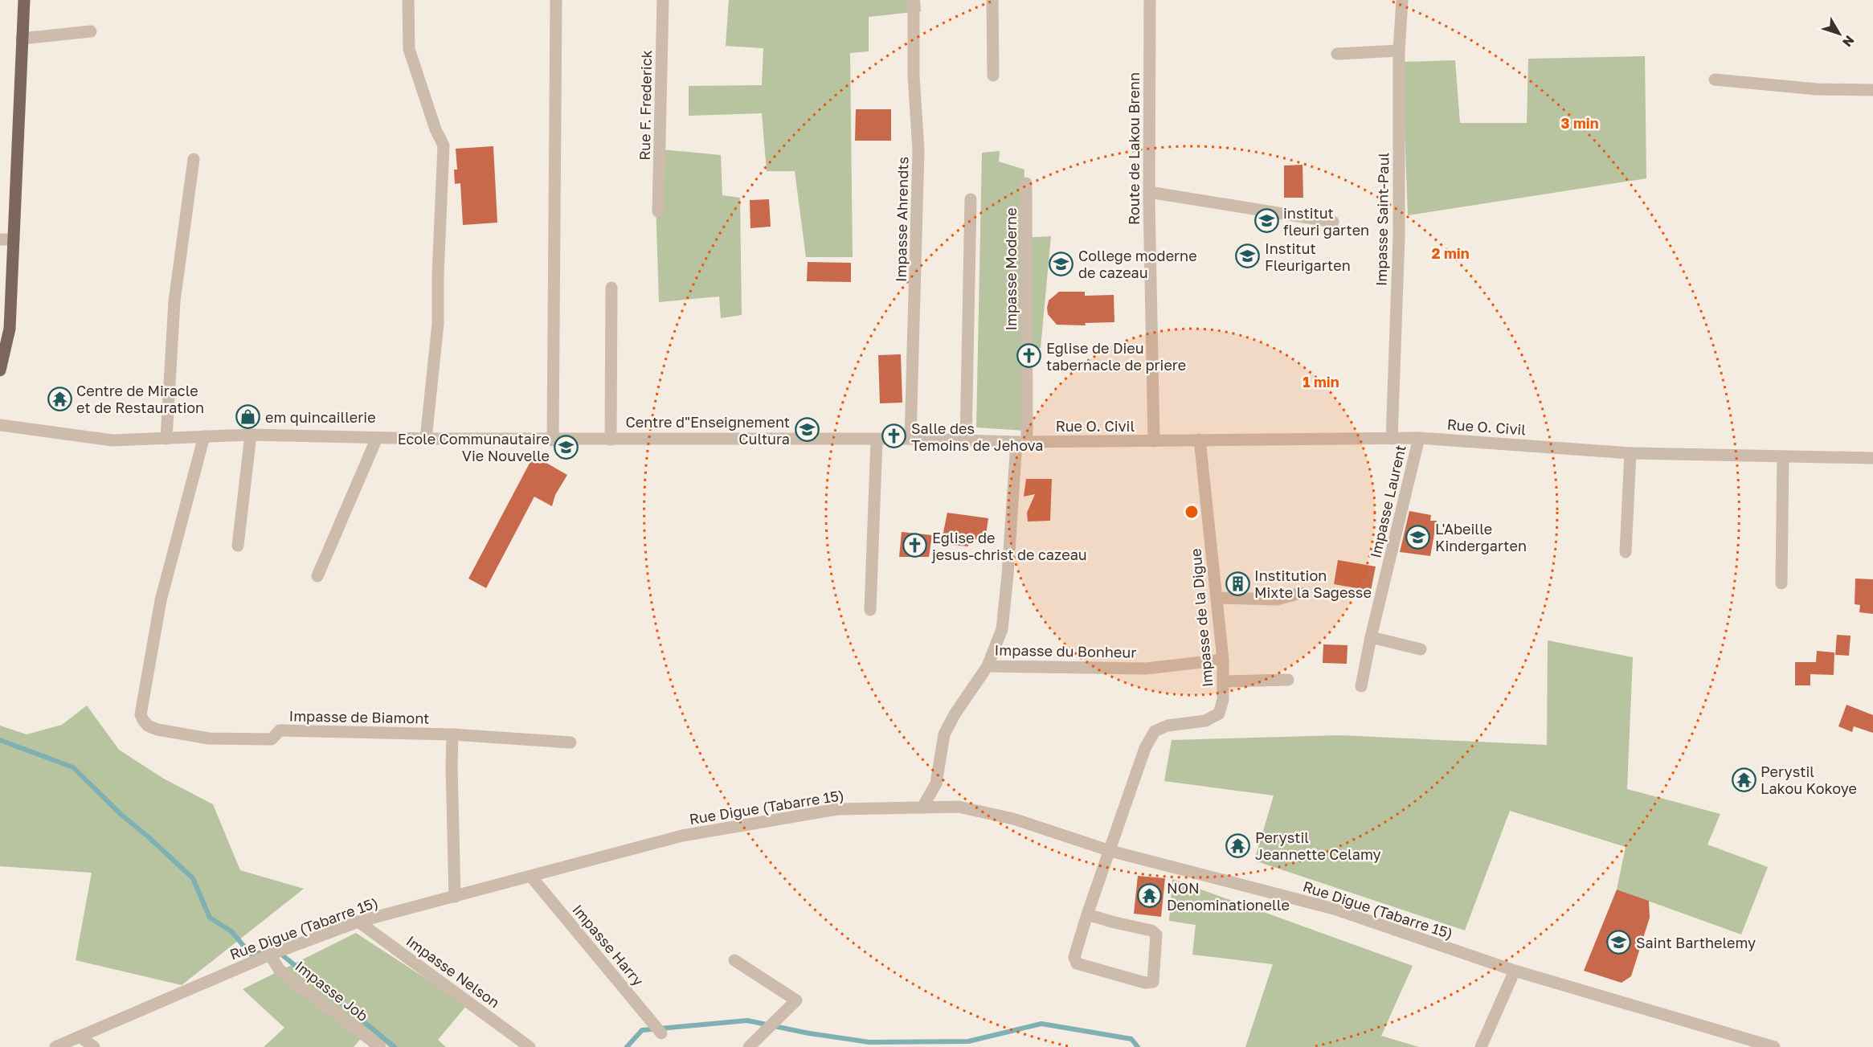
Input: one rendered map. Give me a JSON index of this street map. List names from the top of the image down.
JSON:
{
  "streets": {
    "street": [
      "Rue F. Frederick",
      "Route de Lakou Brenn",
      "Impasse Ahrendts",
      "Impasse Saint-Paul",
      "Impasse Moderne",
      "Rue O. Civil",
      "Impasse Laurent",
      "Impasse de la Digue",
      "Impasse du Bonheur",
      "Impasse de Biamont",
      "Rue Digue (Tabarre 15)",
      "Impasse Harry",
      "Impasse Nelson",
      "Impasse Job"
    ]
  },
  "crossings": [
    ["Route de Lakou Brenn", "Rue O. Civil"],
    ["Impasse Ahrendts", "Rue O. Civil"],
    ["Impasse Saint-Paul", "Rue O. Civil"],
    ["Impasse Moderne", "Rue O. Civil"],
    ["Impasse Moderne", "Impasse du Bonheur"],
    ["Rue O. Civil", "Impasse Laurent"],
    ["Rue O. Civil", "Impasse de la Digue"],
    ["Rue O. Civil", "Impasse du Bonheur"],
    ["Rue O. Civil", "Impasse de Biamont"],
    ["Impasse de la Digue", "Impasse du Bonheur"],
    ["Impasse de la Digue", "Rue Digue (Tabarre 15)"],
    ["Rue Digue (Tabarre 15)", "Impasse Harry"],
    ["Rue Digue (Tabarre 15)", "Impasse Nelson"],
    ["Rue Digue (Tabarre 15)", "Impasse Job"]
  ],
  "places": {
    "school or university": [
      "institut fleuri garten",
      "Institut Fleurigarten",
      "College moderne de cazeau",
      "Centre d\"Enseignement Cultura",
      "Ecole Communautaire Vie Nouvelle",
      "L'Abeille Kindergarten",
      "Saint Barthelemy"
    ],
    "church": ["Eglise de Dieu tabernacle de priere", "Salle des Temoins de Jehova", "Eglise de jesus-christ de cazeau"],
    "temple": [
      "Centre de Miracle et de Restauration",
      "Perystil Lakou Kokoye",
      "Perystil Jeannette Celamy",
      "NON Denominationelle"
    ],
    "shop": ["em quincaillerie"],
    "building": ["Institution Mixte la Sagesse"]
  },
  "north": "bottom right",
  "rings": ["3 min", "2 min", "1 min"]
}
